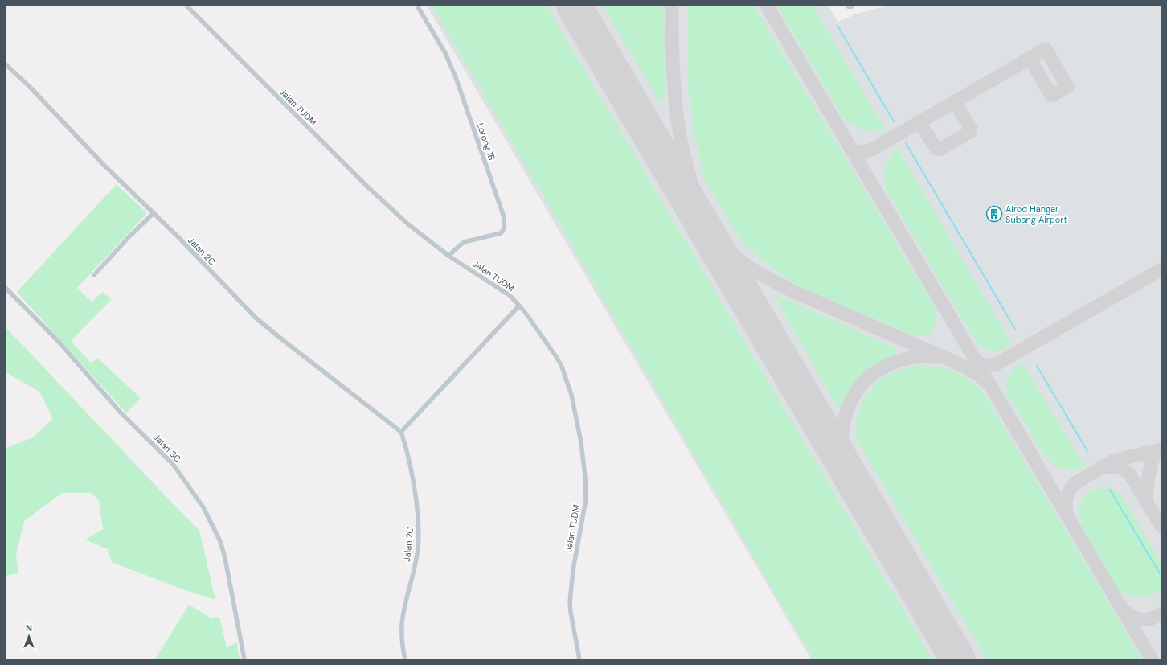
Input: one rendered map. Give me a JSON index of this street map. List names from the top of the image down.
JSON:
{
  "streets": {
    "street": [
      "Jalan TUDM",
      "Lorong 1B",
      "Jalan 2C",
      "Jalan 3C"
    ]
  },
  "crossings": [
    ["Jalan TUDM", "Lorong 1B"]
  ],
  "places": {
    "building": ["Airod Hangar Subang Airport"]
  },
  "north": "top"
}
